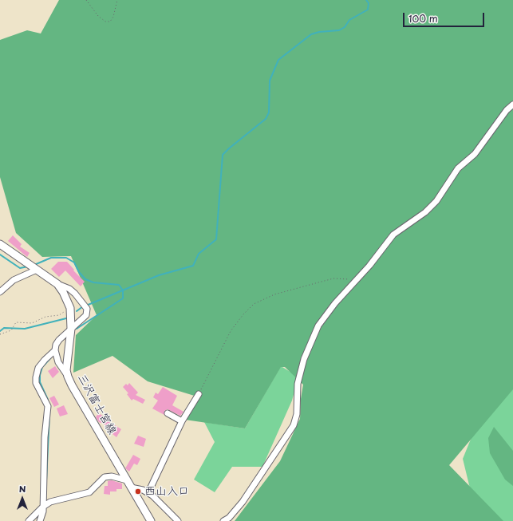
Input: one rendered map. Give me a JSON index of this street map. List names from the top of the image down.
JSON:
{
  "streets": {
    "main road": ["三沢富士宮線"]
  },
  "places": ["西山入口"],
  "scale_bar": "100 m",
  "north": "top"
}
